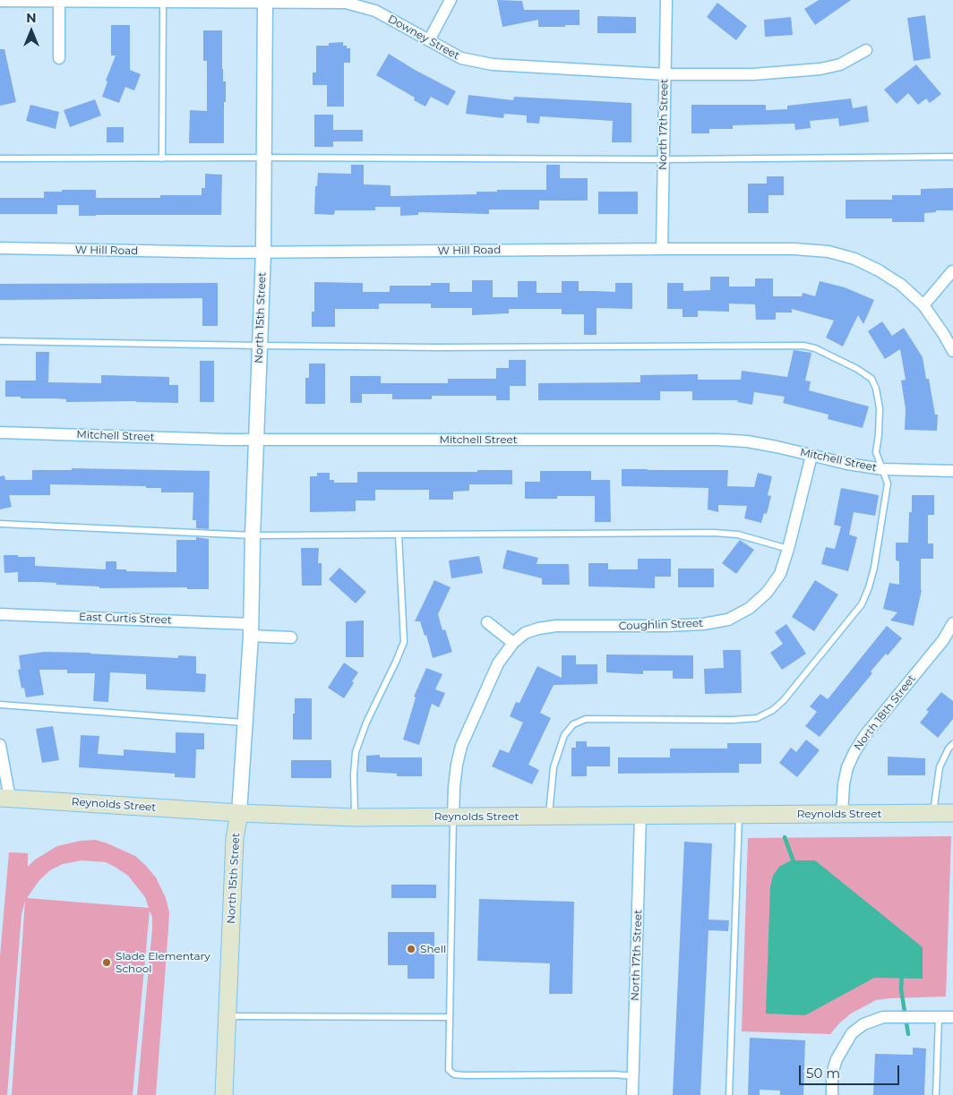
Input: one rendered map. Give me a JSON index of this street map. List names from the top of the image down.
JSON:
{
  "streets": {
    "main road": ["North 15th Street", "Reynolds Street"],
    "street": [
      "Downey Street",
      "North 17th Street",
      "W Hill Road",
      "Mitchell Street",
      "East Curtis Street",
      "Coughlin Street",
      "North 18th Street"
    ]
  },
  "crossings": [
    ["Downey Street", "North 17th Street"],
    ["Downey Street", "North 15th Street"],
    ["North 17th Street", "W Hill Road"],
    ["North 17th Street", "Reynolds Street"],
    ["W Hill Road", "North 15th Street"],
    ["North 15th Street", "Mitchell Street"],
    ["North 15th Street", "East Curtis Street"],
    ["North 15th Street", "Reynolds Street"],
    ["Mitchell Street", "Coughlin Street"],
    ["Coughlin Street", "Reynolds Street"],
    ["North 18th Street", "Reynolds Street"]
  ],
  "places": ["Shell", "Slade Elementary School"],
  "scale_bar": "50 m",
  "north": "top"
}
